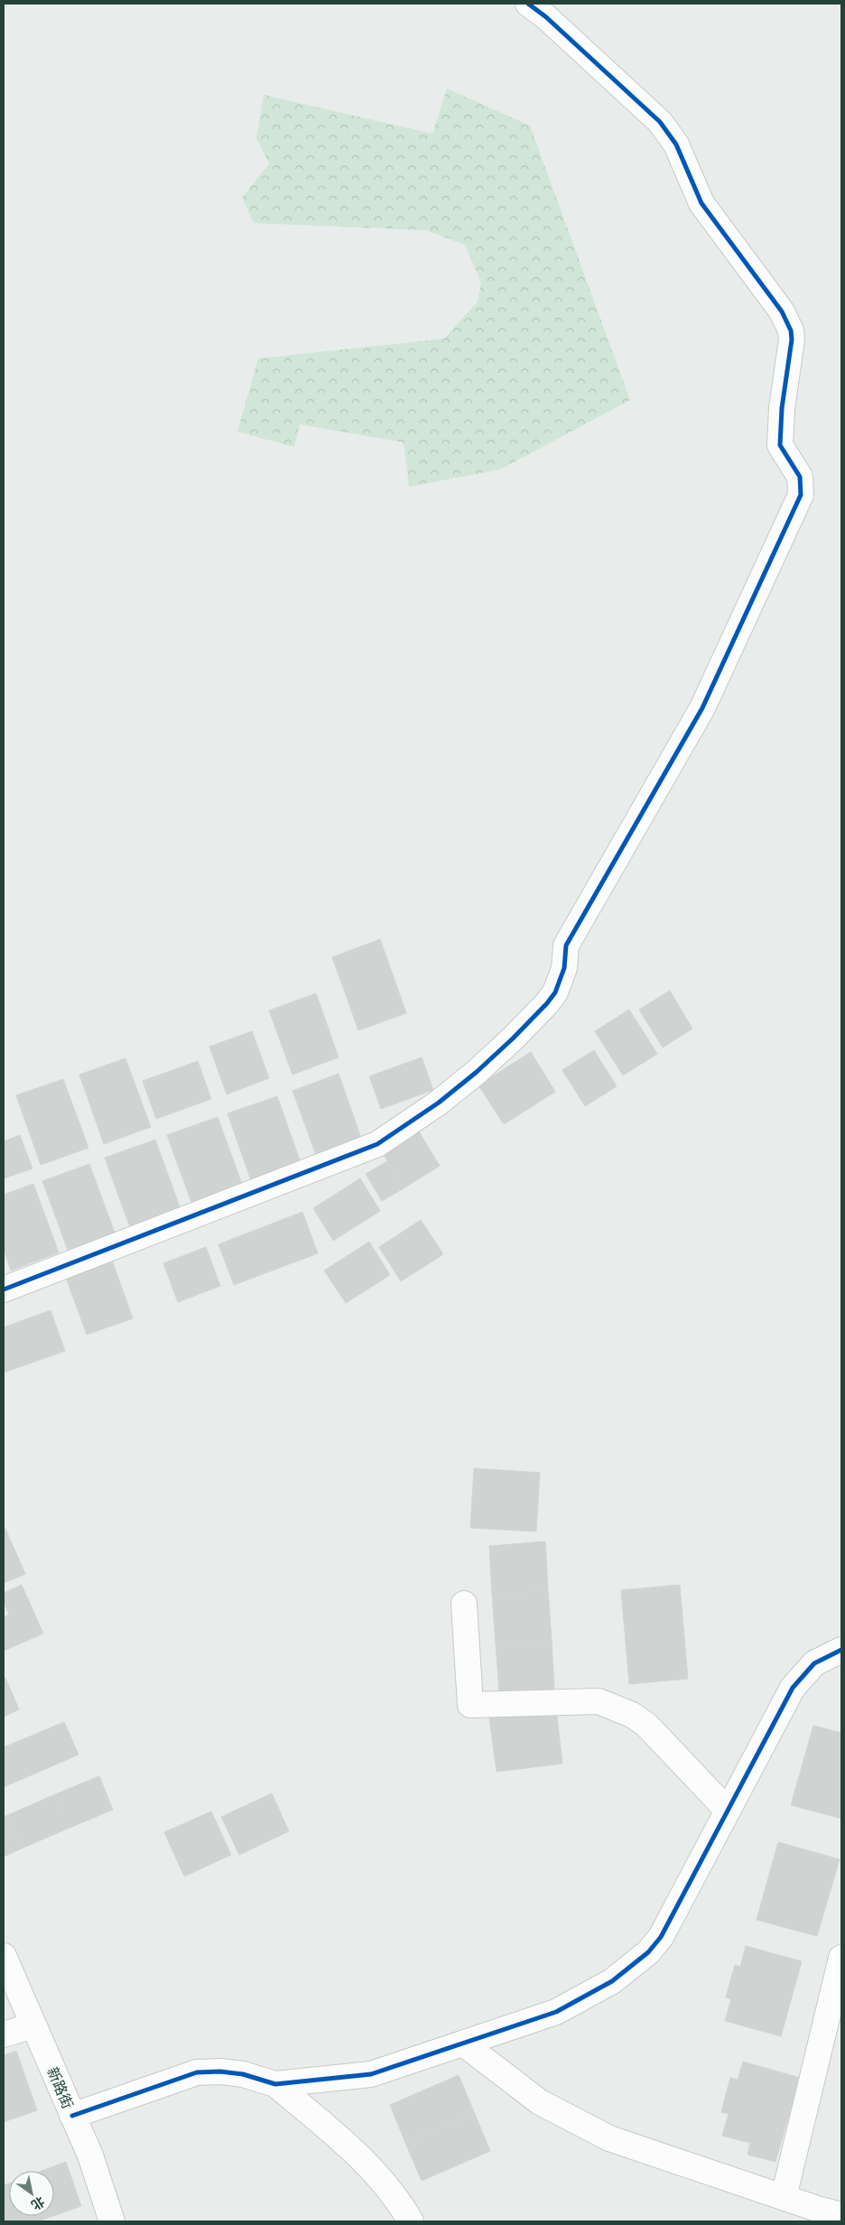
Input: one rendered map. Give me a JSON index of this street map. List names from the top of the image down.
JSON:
{
  "streets": {
    "street": ["新路街"]
  },
  "north": "bottom right"
}
